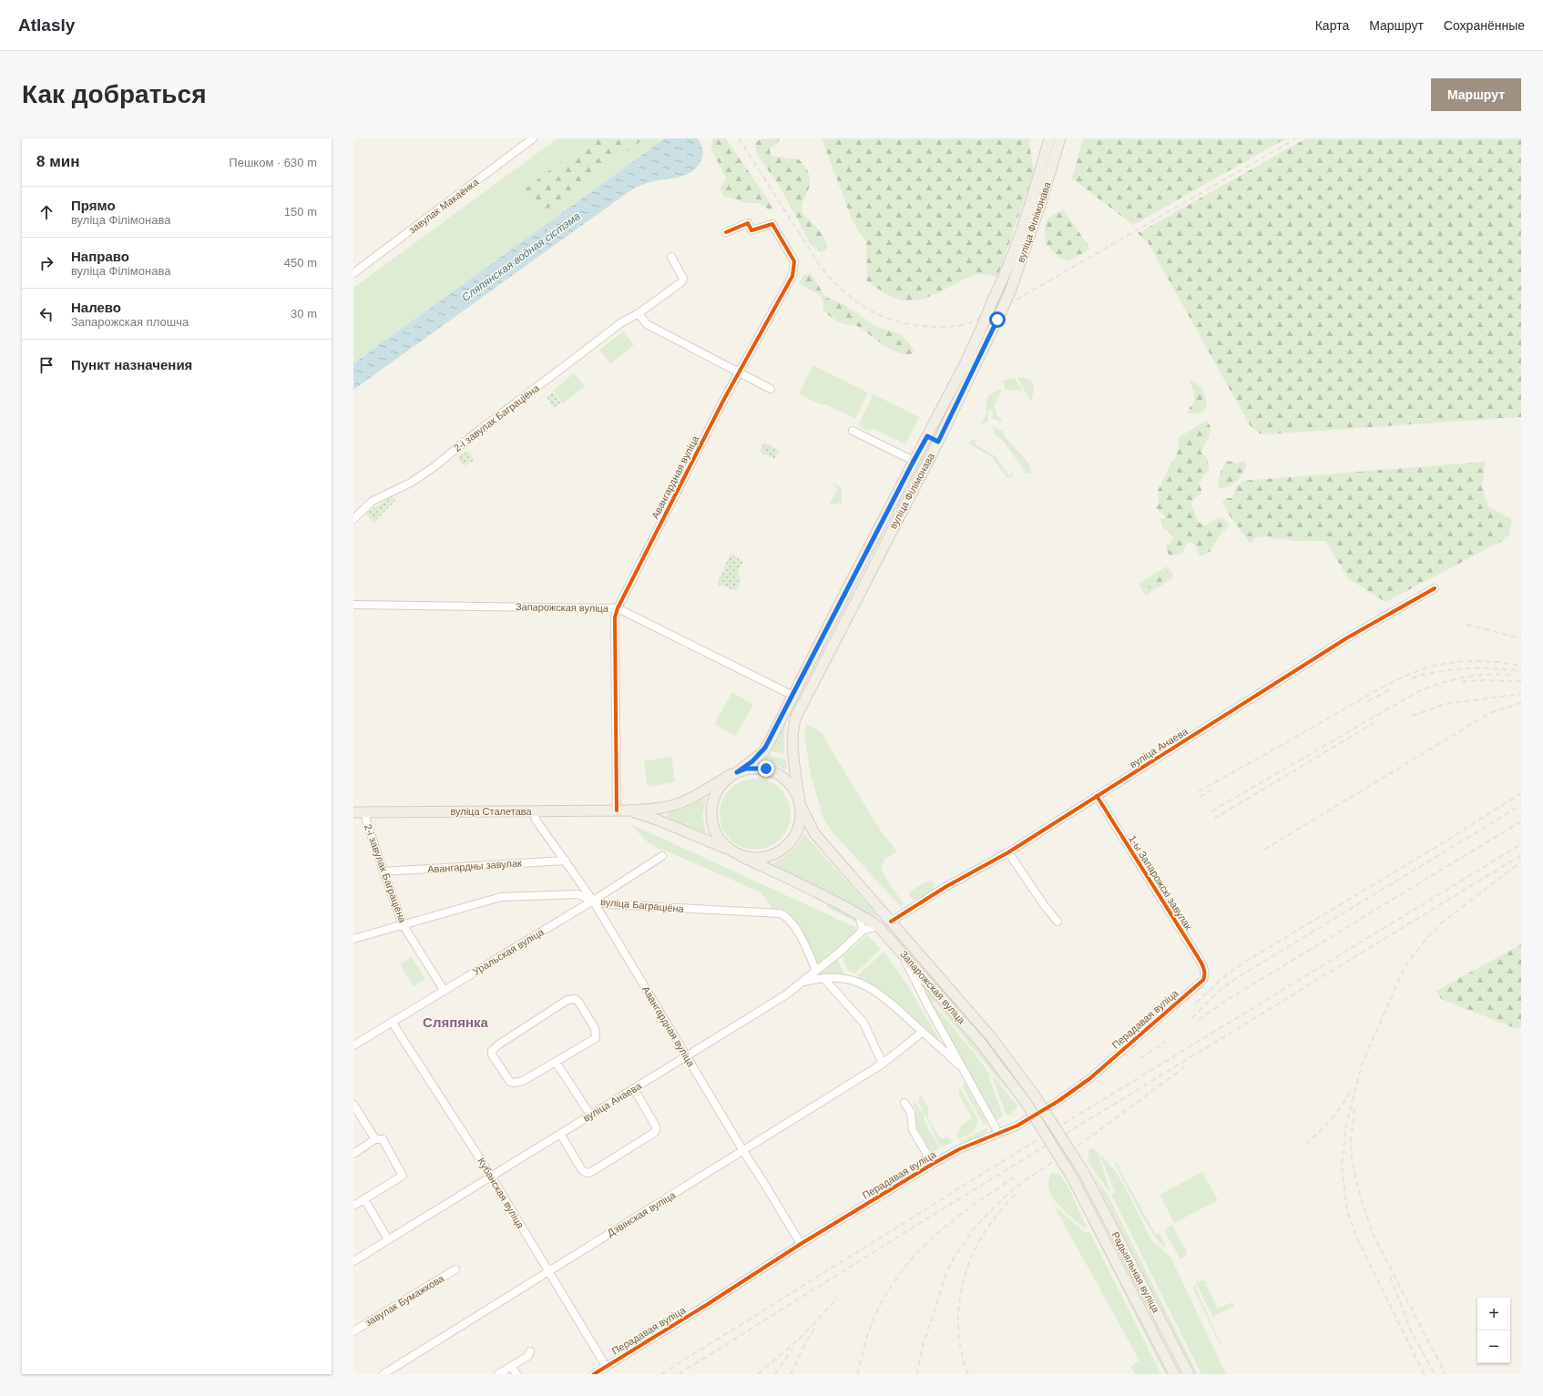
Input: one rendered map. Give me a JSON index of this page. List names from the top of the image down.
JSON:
{
  "streets": {
    "main road": [
      "вуліца Філімонава",
      "Запарожская вуліца",
      "вуліца Сталетава",
      "Радыяльная вуліца"
    ],
    "street": [
      "завулак Макаёнка",
      "2-і завулак Баграціёна",
      "Авангардная вуліца",
      "вуліца Анаева",
      "Авангардны завулак",
      "1-ы Запарожскі завулак",
      "вуліца Баграціёна",
      "Уральская вуліца",
      "Перадавая вуліца",
      "Кубанская вуліца",
      "Дзвінская вуліца",
      "завулак Бумажкова"
    ]
  },
  "crossings": [
    ["вуліца Філімонава", "Запарожская вуліца"],
    ["2-і завулак Баграціёна", "вуліца Сталетава"],
    ["2-і завулак Баграціёна", "Авангардны завулак"],
    ["2-і завулак Баграціёна", "вуліца Баграціёна"],
    ["2-і завулак Баграціёна", "Уральская вуліца"],
    ["Авангардная вуліца", "Запарожская вуліца"],
    ["Авангардная вуліца", "вуліца Анаева"],
    ["Авангардная вуліца", "вуліца Сталетава"],
    ["Авангардная вуліца", "Авангардны завулак"],
    ["Авангардная вуліца", "вуліца Баграціёна"],
    ["Авангардная вуліца", "Уральская вуліца"],
    ["Авангардная вуліца", "Перадавая вуліца"],
    ["Авангардная вуліца", "Дзвінская вуліца"],
    ["Запарожская вуліца", "вуліца Анаева"],
    ["Запарожская вуліца", "вуліца Сталетава"],
    ["Запарожская вуліца", "Радыяльная вуліца"],
    ["вуліца Анаева", "1-ы Запарожскі завулак"],
    ["вуліца Анаева", "вуліца Баграціёна"],
    ["вуліца Анаева", "Кубанская вуліца"],
    ["1-ы Запарожскі завулак", "Перадавая вуліца"],
    ["вуліца Баграціёна", "Уральская вуліца"],
    ["Уральская вуліца", "Кубанская вуліца"],
    ["Перадавая вуліца", "Кубанская вуліца"],
    ["Кубанская вуліца", "Дзвінская вуліца"]
  ],
  "districts": ["Сляпянка"],
  "water": ["Сляпянская водная сістэма"],
  "page": {
    "header": "Atlasly",
    "nav": ["Карта", "Маршрут", "Сохранённые"],
    "buttons": "Маршрут",
    "title": "Как добраться",
    "heading": ["8 мин", "Пешком · 630 m"],
    "list": [
      ["Прямо", "вуліца Філімонава", "150 m"],
      ["Направо", "вуліца Філімонава", "450 m"],
      ["Налево", "Запарожская плошча", "30 m"],
      "Пункт назначения"
    ],
    "map_buttons": ["+", "−"]
  }
}
